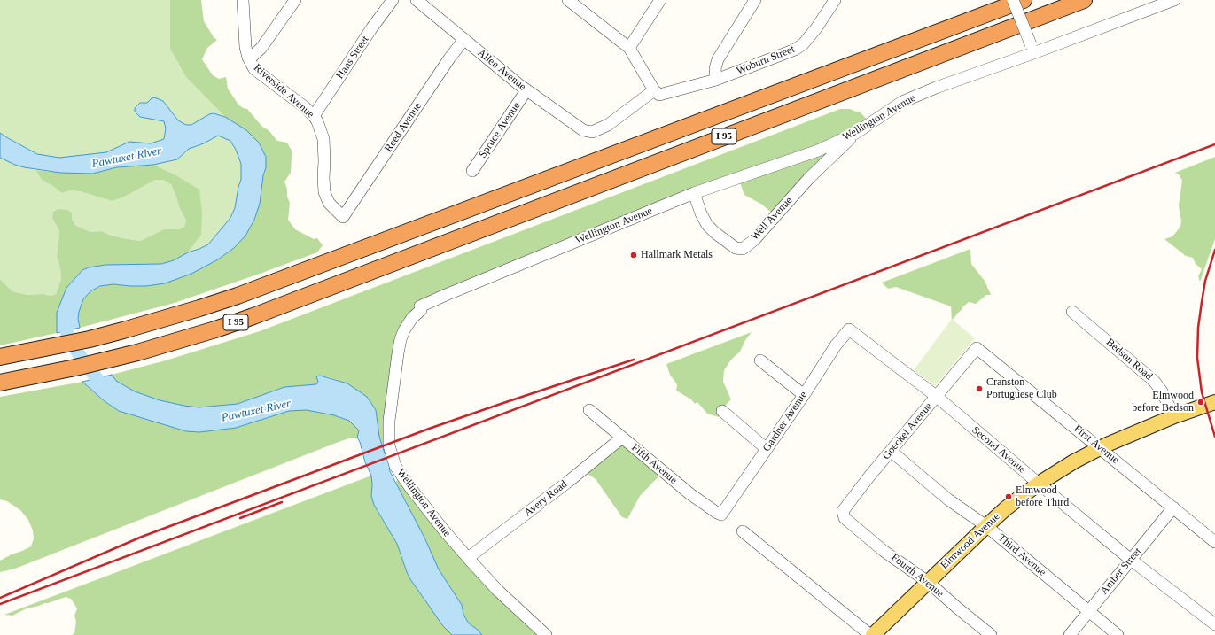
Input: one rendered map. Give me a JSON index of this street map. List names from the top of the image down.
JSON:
{
  "streets": {
    "highway": ["I 95"],
    "main road": ["Elmwood Avenue"],
    "street": [
      "Hans Street",
      "Woburn Street",
      "Allen Avenue",
      "Riverside Avenue",
      "Wellington Avenue",
      "Reed Avenue",
      "Spruce Avenue",
      "Well Avenue",
      "Bedson Road",
      "Gardner Avenue",
      "Goeckel Avenue",
      "First Avenue",
      "Second Avenue",
      "Fifth Avenue",
      "Avery Road",
      "Third Avenue",
      "Amber Street",
      "Fourth Avenue"
    ]
  },
  "crossings": [
    ["Hans Street", "Riverside Avenue"],
    ["Woburn Street", "Allen Avenue"],
    ["Allen Avenue", "Reed Avenue"],
    ["Allen Avenue", "Spruce Avenue"],
    ["Riverside Avenue", "Reed Avenue"],
    ["Wellington Avenue", "Well Avenue"],
    ["Wellington Avenue", "Avery Road"],
    ["Bedson Road", "Elmwood Avenue"],
    ["Gardner Avenue", "Second Avenue"],
    ["Gardner Avenue", "Fifth Avenue"],
    ["Goeckel Avenue", "First Avenue"],
    ["Goeckel Avenue", "Second Avenue"],
    ["Goeckel Avenue", "Third Avenue"],
    ["Goeckel Avenue", "Fourth Avenue"],
    ["First Avenue", "Elmwood Avenue"],
    ["First Avenue", "Amber Street"],
    ["Second Avenue", "Elmwood Avenue"],
    ["Second Avenue", "Amber Street"],
    ["Fifth Avenue", "Avery Road"],
    ["Elmwood Avenue", "Third Avenue"],
    ["Elmwood Avenue", "Fourth Avenue"],
    ["Third Avenue", "Amber Street"]
  ],
  "water": ["Pawtuxet River"],
  "places": [
    "Hallmark Metals",
    "Cranston Portuguese Club",
    "Elmwood before Bedson",
    "Elmwood before Third"
  ]
}
